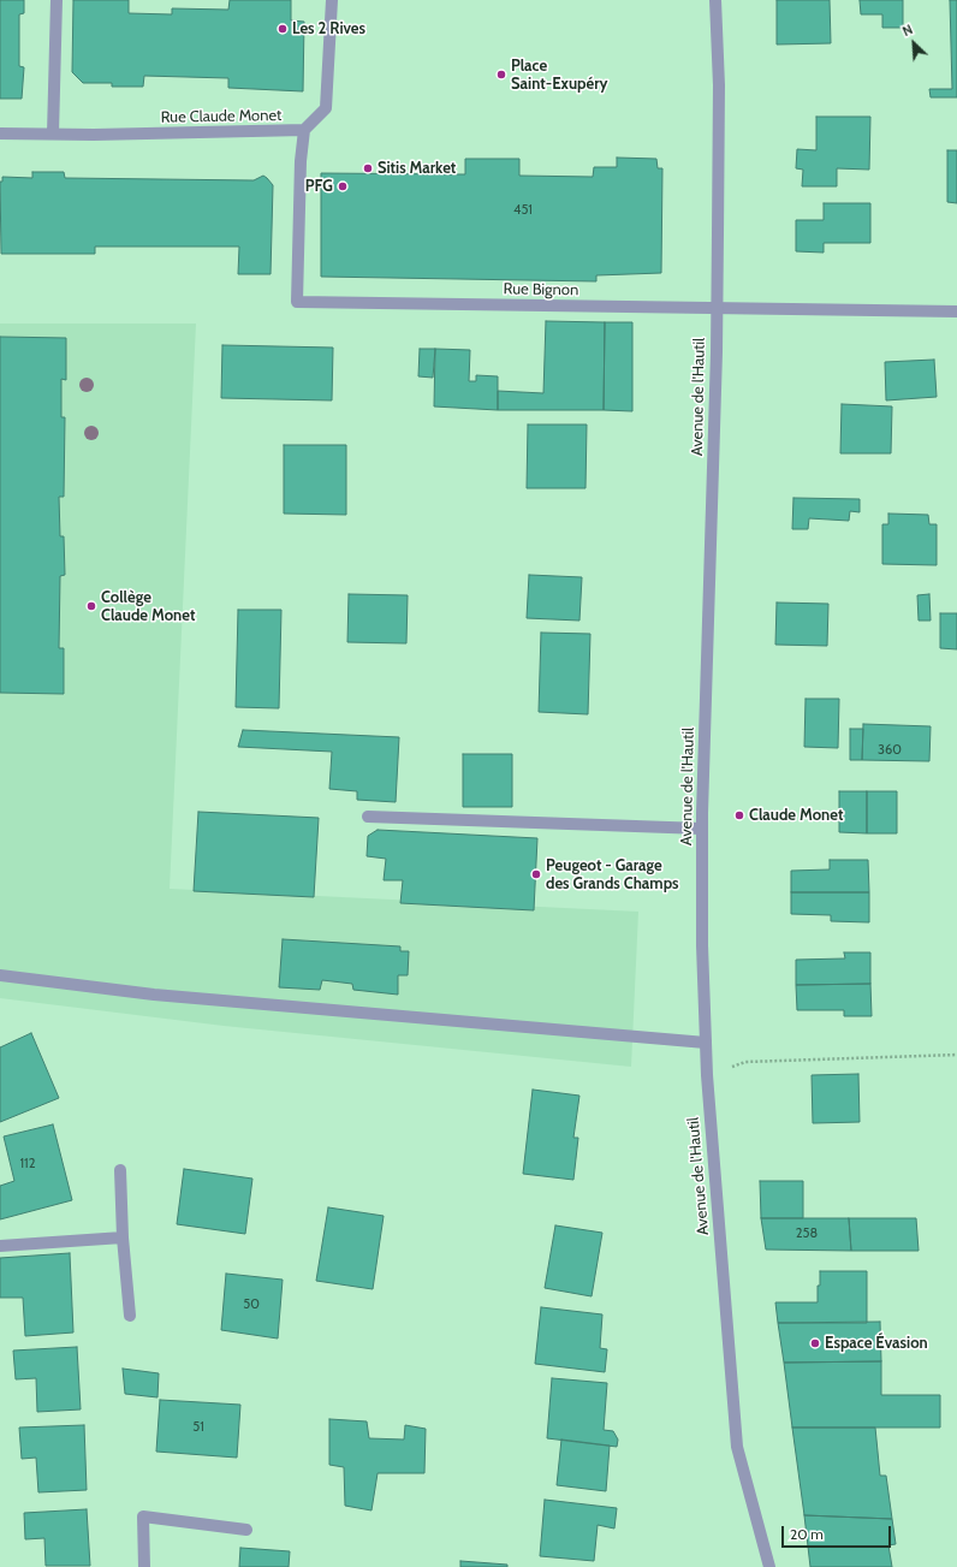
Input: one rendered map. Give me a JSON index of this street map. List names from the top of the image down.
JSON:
{
  "streets": {
    "street": ["Rue Claude Monet", "Rue Bignon", "Avenue de l'Hautil"]
  },
  "crossings": [
    ["Rue Claude Monet", "Rue Bignon"],
    ["Rue Bignon", "Avenue de l'Hautil"]
  ],
  "places": [
    "Les 2 Rives",
    "Place Saint-Exupéry",
    "Sitis Market",
    "PFG",
    "Collège Claude Monet",
    "Claude Monet",
    "Peugeot - Garage des Grands Champs",
    "Espace Évasion"
  ],
  "house_numbers": [
    "451",
    "360",
    "112",
    "258",
    "50",
    "51"
  ],
  "scale_bar": "20 m",
  "north": "top left"
}
